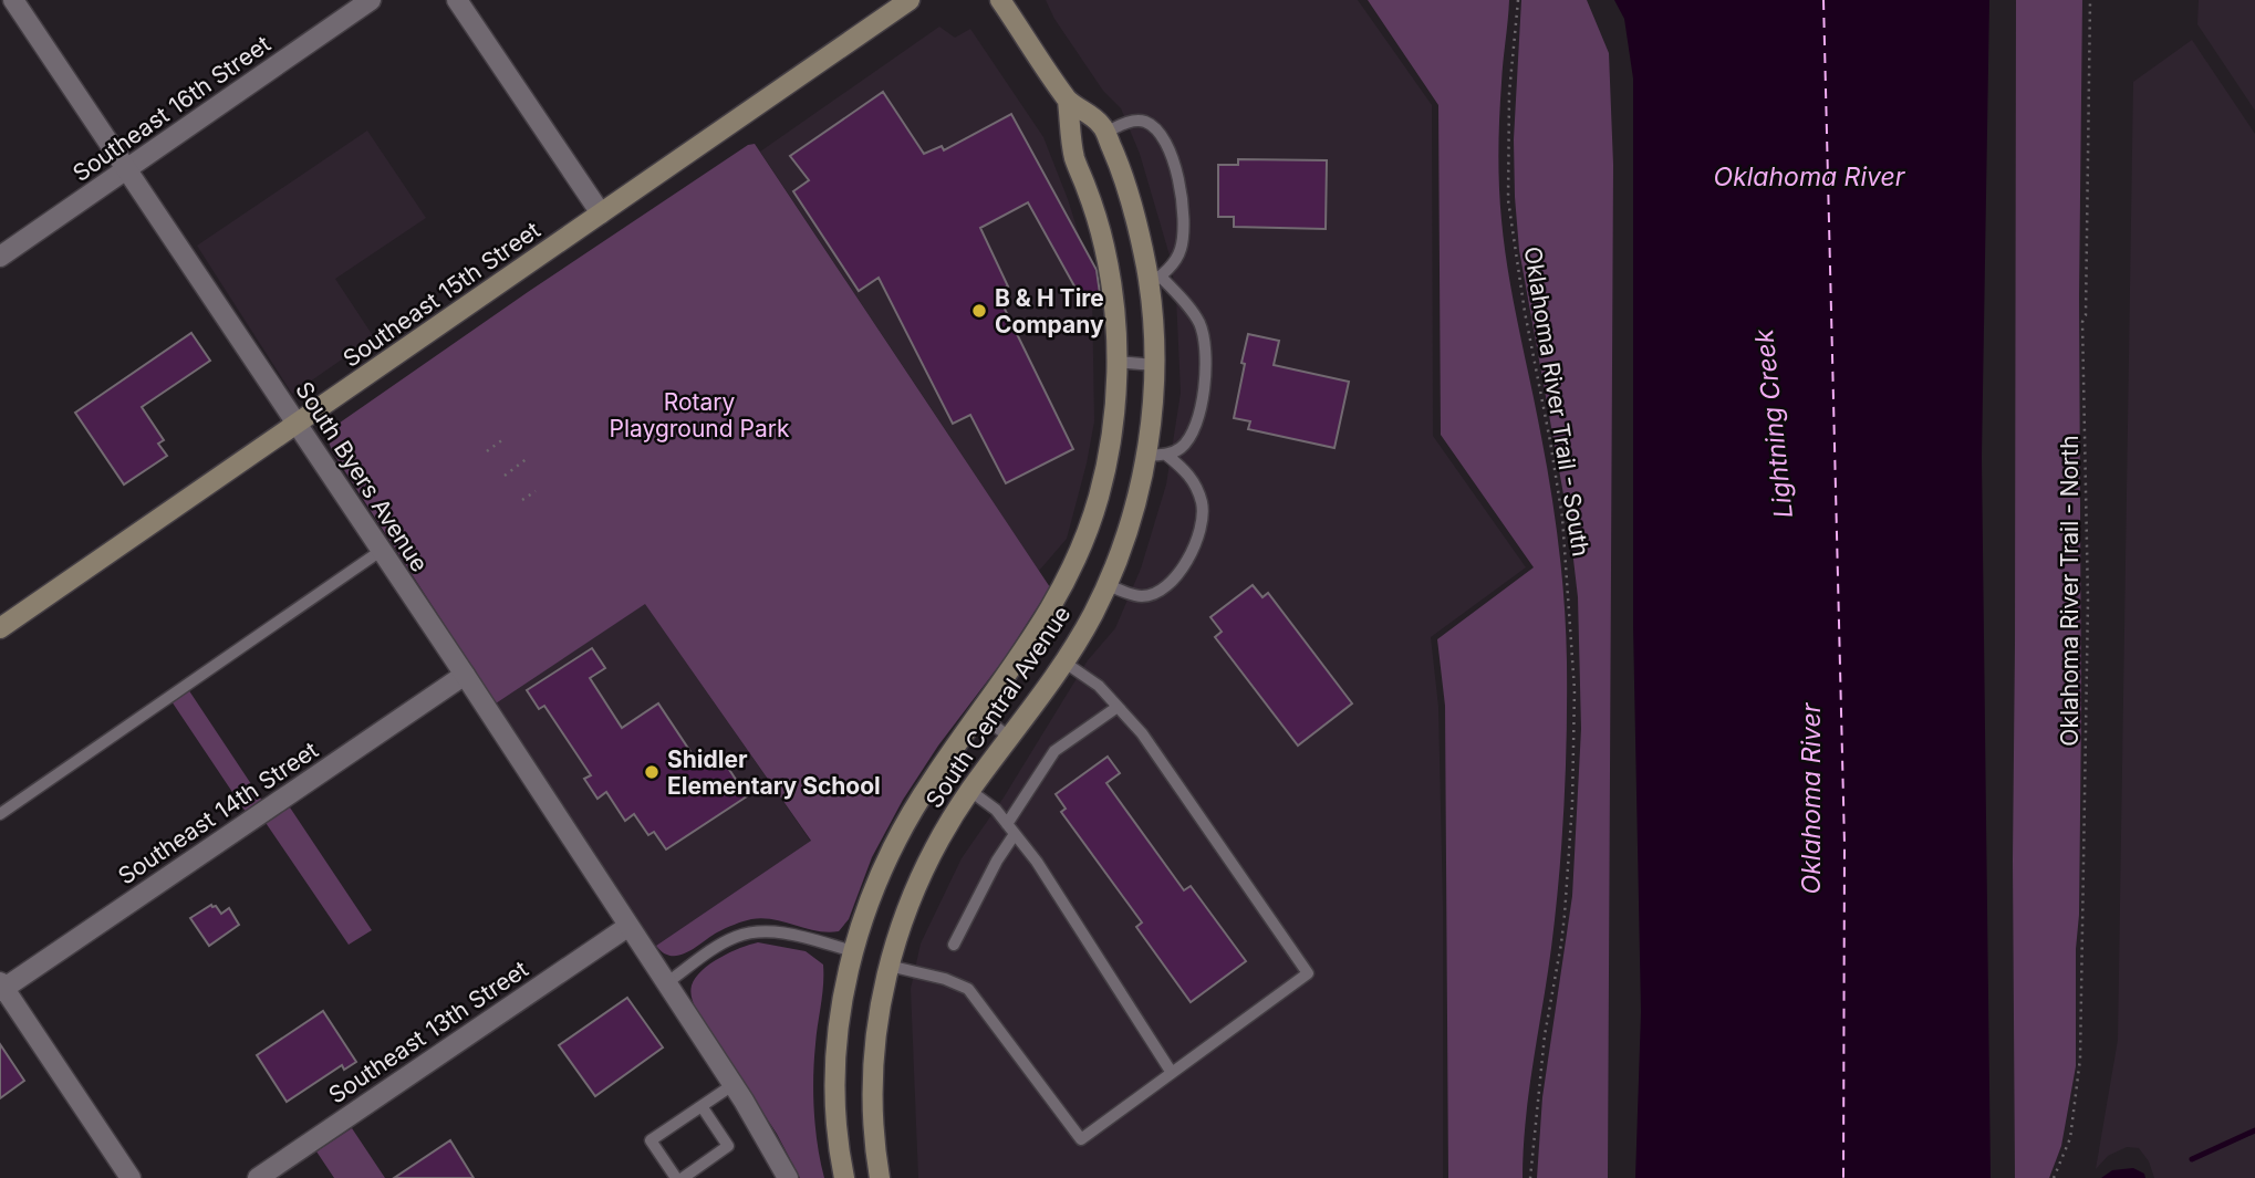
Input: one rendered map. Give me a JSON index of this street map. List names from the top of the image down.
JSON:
{
  "streets": {
    "main road": ["Southeast 15th Street", "South Central Avenue"],
    "street": [
      "Southeast 16th Street",
      "South Byers Avenue",
      "Southeast 14th Street",
      "Southeast 13th Street"
    ],
    "path": ["Oklahoma River Trail - South", "Oklahoma River Trail - North"]
  },
  "crossings": [
    ["Southeast 16th Street", "South Byers Avenue"],
    ["Southeast 15th Street", "South Byers Avenue"],
    ["South Byers Avenue", "Southeast 14th Street"],
    ["South Byers Avenue", "Southeast 13th Street"]
  ],
  "water": ["Oklahoma River", "Lightning Creek"],
  "parks": ["Rotary Playground Park"],
  "places": ["B & H Tire Company", "Shidler Elementary School"]
}
